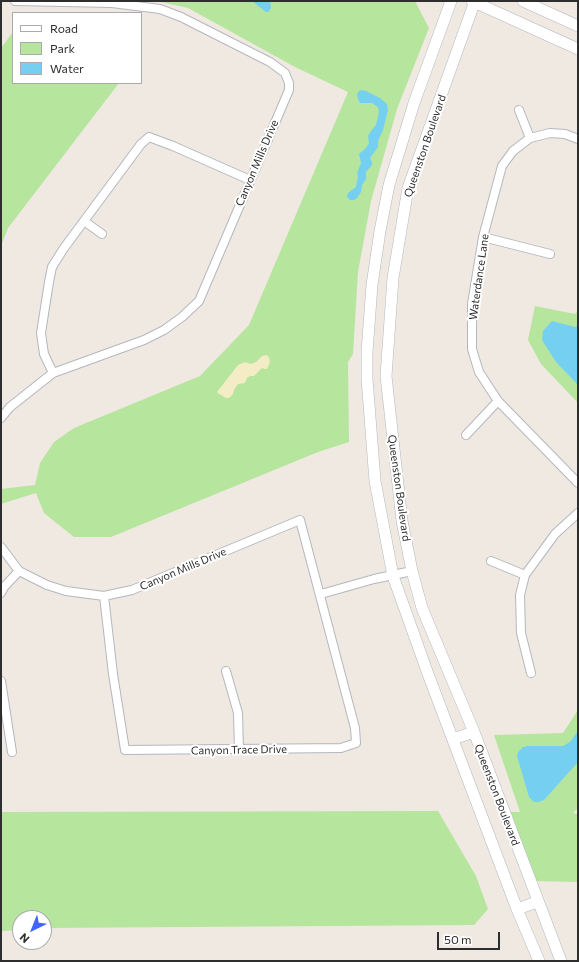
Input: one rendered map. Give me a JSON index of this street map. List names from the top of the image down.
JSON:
{
  "streets": {
    "main road": ["Queenston Boulevard"],
    "street": ["Canyon Mills Drive", "Waterdance Lane", "Canyon Trace Drive"]
  },
  "crossings": [
    ["Canyon Mills Drive", "Canyon Trace Drive"]
  ],
  "legend": ["Road", "Park", "Water"],
  "scale_bar": "50 m",
  "north": "bottom left"
}
